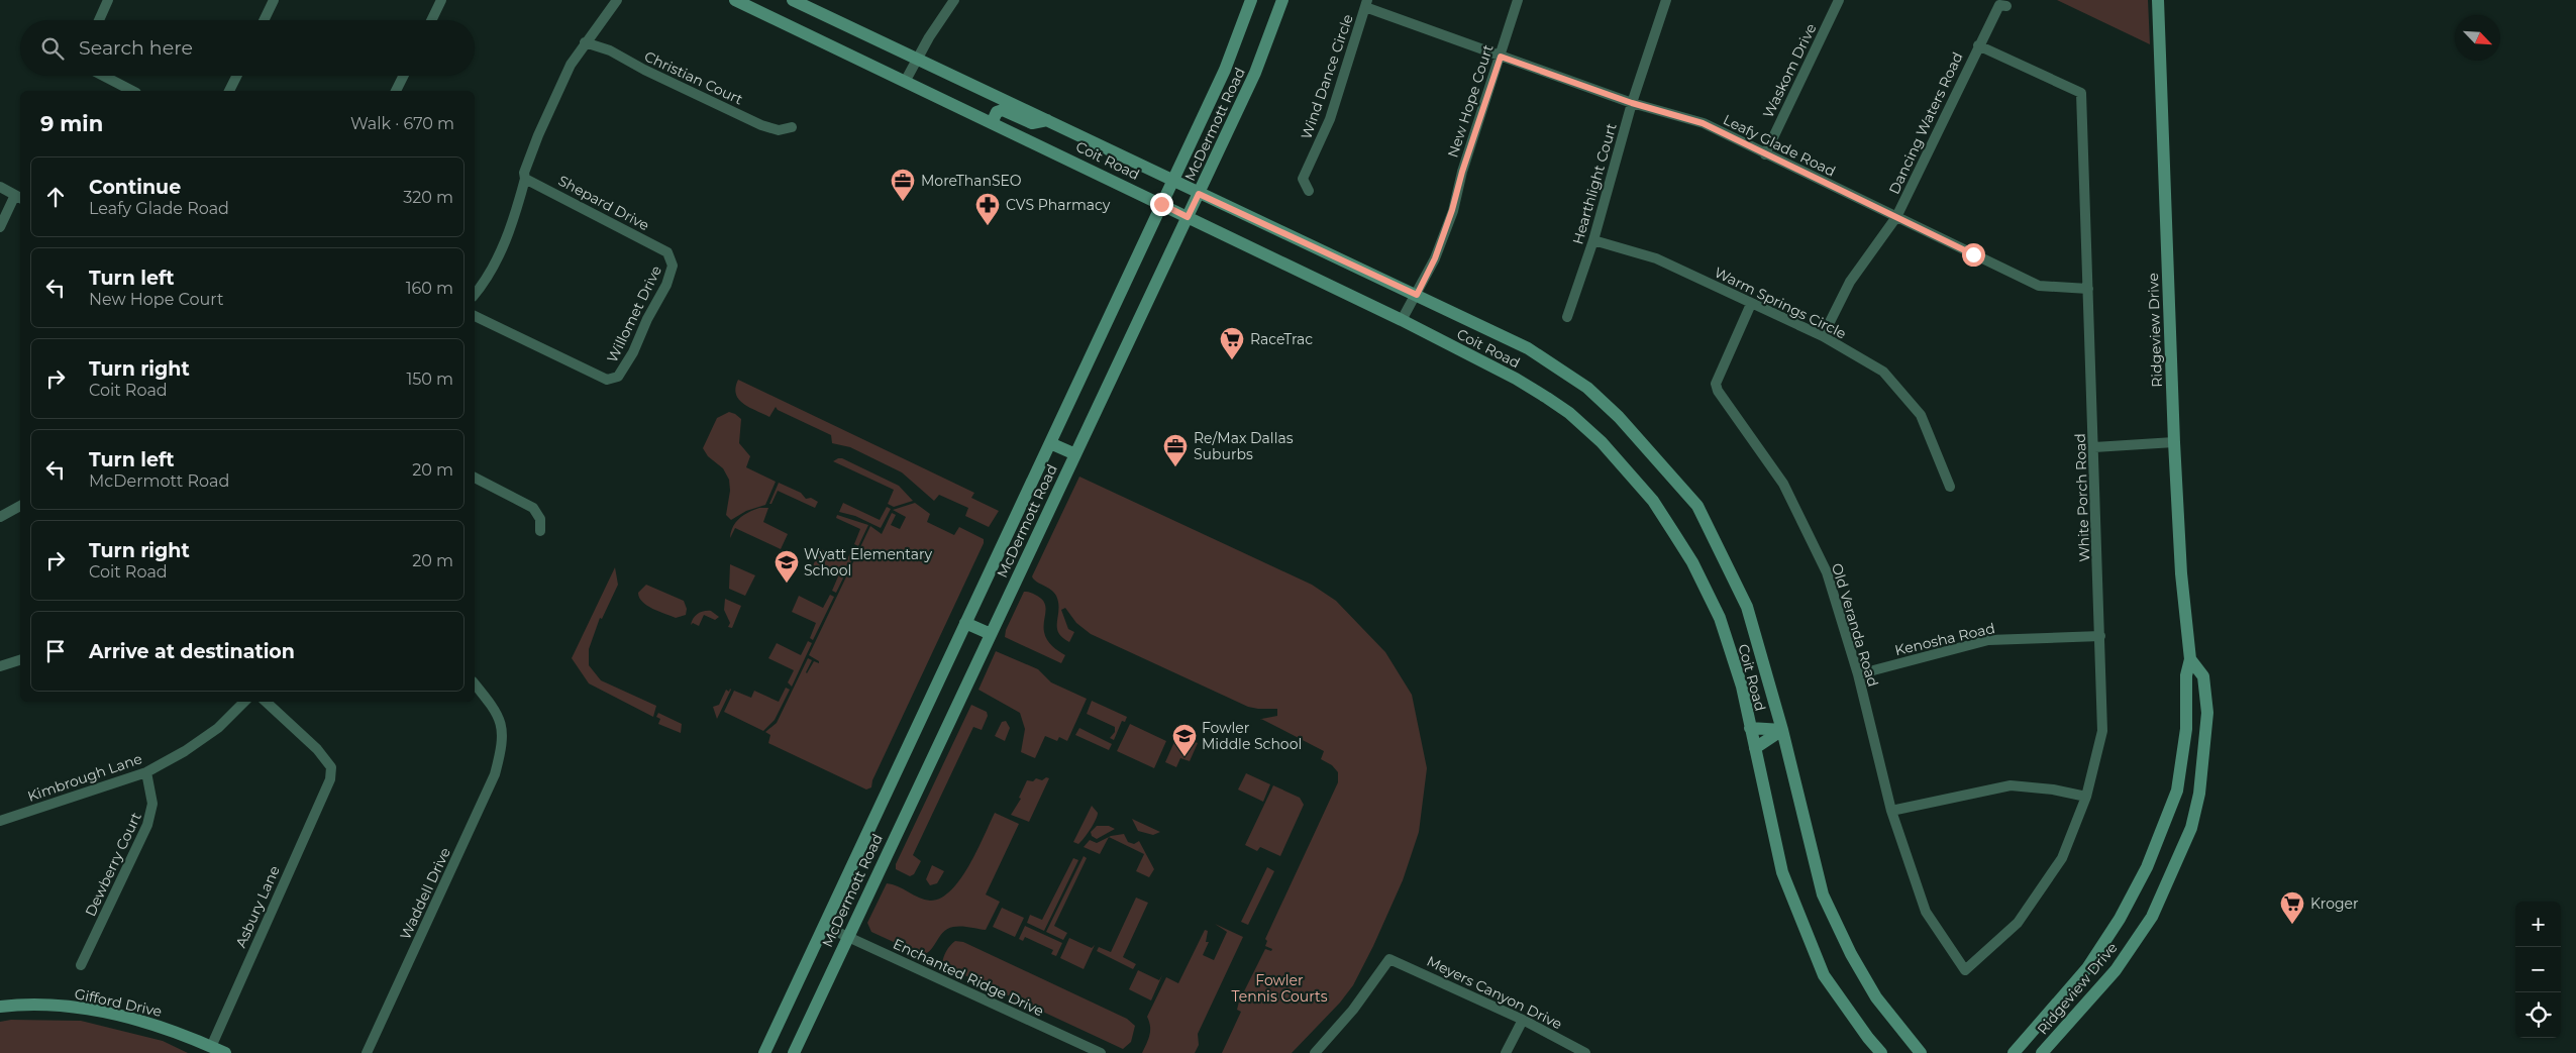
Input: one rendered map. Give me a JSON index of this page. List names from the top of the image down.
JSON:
{
  "streets": {
    "main road": [
      "McDermott Road",
      "Coit Road",
      "Ridgeview Drive",
      "Gifford Drive"
    ],
    "street": [
      "Waskom Drive",
      "Wind Dance Circle",
      "Christian Court",
      "New Hope Court",
      "Dancing Waters Road",
      "Leafy Glade Road",
      "Hearthlight Court",
      "Shepard Drive",
      "Warm Springs Circle",
      "Willomet Drive",
      "White Porch Road",
      "Old Veranda Road",
      "Kenosha Road",
      "Kimbrough Lane",
      "Dewberry Court",
      "Waddell Drive",
      "Asbury Lane",
      "Enchanted Ridge Drive",
      "Meyers Canyon Drive"
    ]
  },
  "crossings": [
    ["Waskom Drive", "Leafy Glade Road"],
    ["Wind Dance Circle", "Leafy Glade Road"],
    ["New Hope Court", "Leafy Glade Road"],
    ["New Hope Court", "Coit Road"],
    ["Dancing Waters Road", "Leafy Glade Road"],
    ["Dancing Waters Road", "Warm Springs Circle"],
    ["Dancing Waters Road", "White Porch Road"],
    ["McDermott Road", "Coit Road"],
    ["McDermott Road", "Enchanted Ridge Drive"],
    ["Leafy Glade Road", "Hearthlight Court"],
    ["Leafy Glade Road", "White Porch Road"],
    ["Hearthlight Court", "Warm Springs Circle"],
    ["Shepard Drive", "Willomet Drive"],
    ["Warm Springs Circle", "Old Veranda Road"],
    ["White Porch Road", "Old Veranda Road"],
    ["White Porch Road", "Kenosha Road"],
    ["Old Veranda Road", "Kenosha Road"],
    ["Kimbrough Lane", "Dewberry Court"],
    ["Asbury Lane", "Gifford Drive"]
  ],
  "parks": ["Fowler Tennis Courts"],
  "places": {
    "office": ["MoreThanSEO", "Re/Max Dallas Suburbs"],
    "pharmacy": ["CVS Pharmacy"],
    "supermarket": ["RaceTrac", "Kroger"],
    "school or university": ["Wyatt Elementary School", "Fowler Middle School"]
  },
  "north": "bottom right",
  "page": {
    "search": "Search here",
    "heading": ["9 min", "Walk · 670 m"],
    "list": [
      ["Continue", "Leafy Glade Road", "320 m"],
      ["Turn left", "New Hope Court", "160 m"],
      ["Turn right", "Coit Road", "150 m"],
      ["Turn left", "McDermott Road", "20 m"],
      ["Turn right", "Coit Road", "20 m"],
      "Arrive at destination"
    ],
    "map_buttons": ["+", "−"]
  }
}
